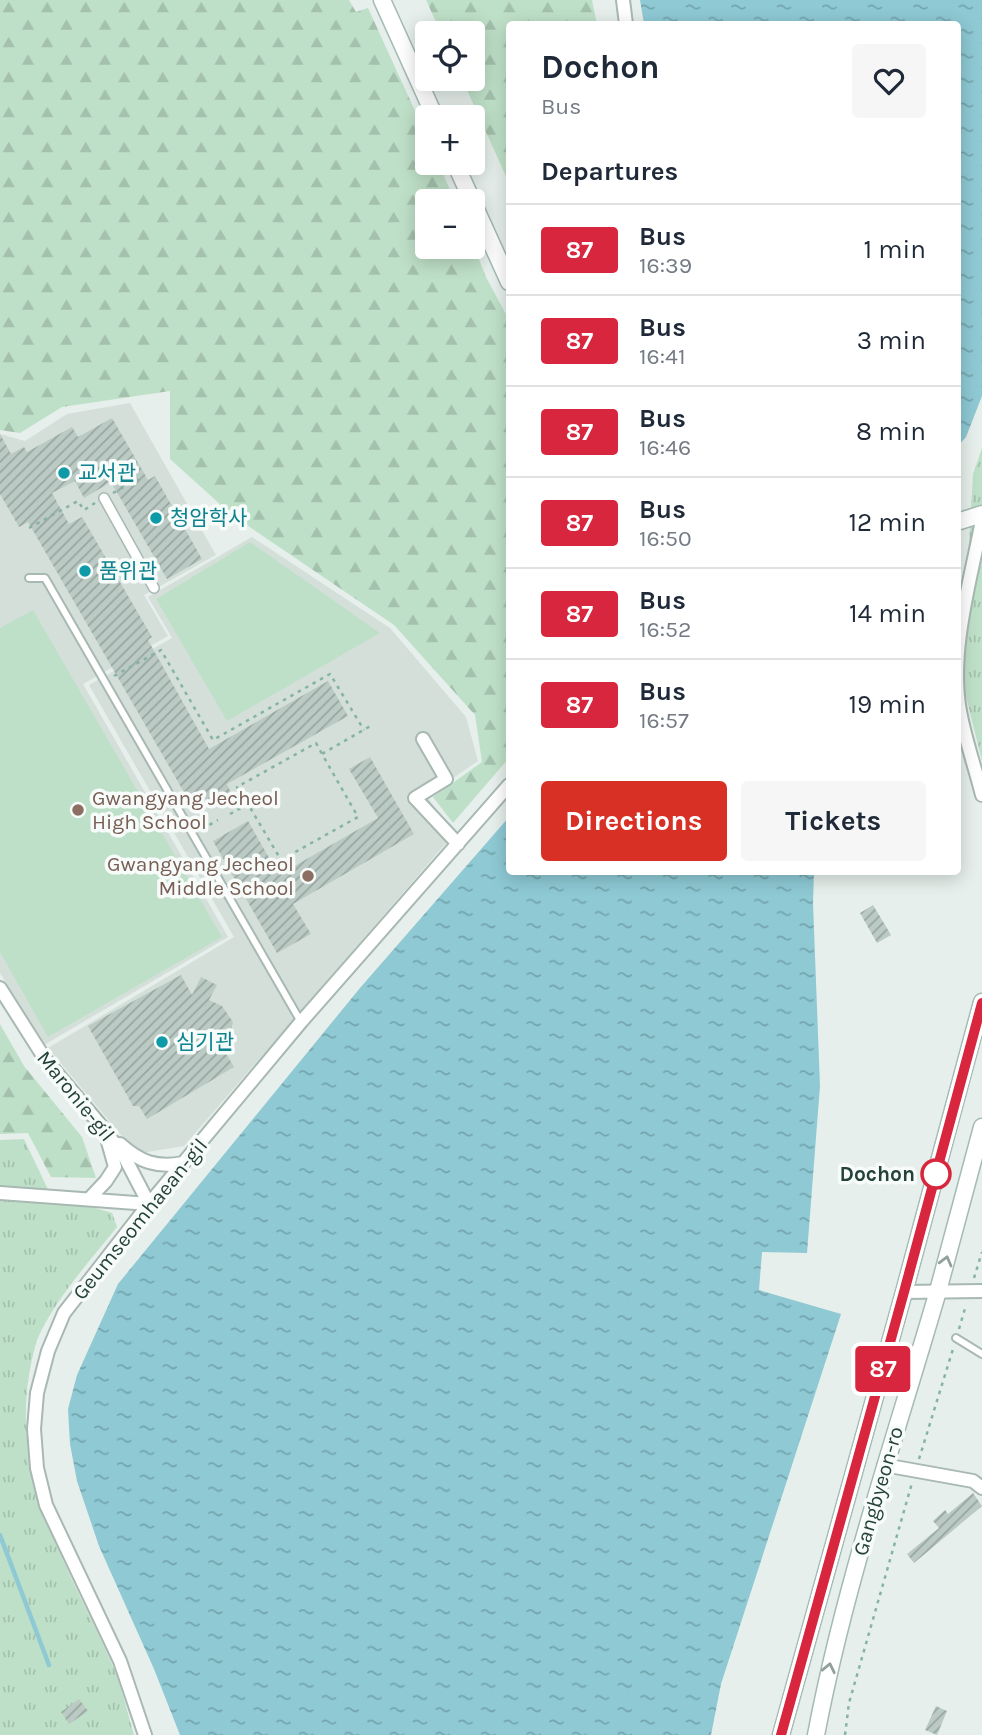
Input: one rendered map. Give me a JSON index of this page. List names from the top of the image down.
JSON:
{
  "streets": {
    "main road": ["Gangbyeon-ro"],
    "street": ["Maronie-gil", "Geumseomhaean-gil"]
  },
  "crossings": [
    ["Maronie-gil", "Geumseomhaean-gil"]
  ],
  "places": [
    "교서관",
    "청암학사",
    "품위관",
    "Gwangyang Jecheol High School",
    "Gwangyang Jecheol Middle School",
    "심기관",
    "Dochon"
  ],
  "lines": ["bus line 87"],
  "page": {
    "on_map": "87",
    "map_buttons": ["+", "−"],
    "heading": [
      ["Dochon", "Bus"],
      "Departures"
    ],
    "list": [
      {
        "mark": "87",
        "name": "Bus",
        "note": "16:39",
        "value": "1 min"
      },
      {
        "mark": "87",
        "name": "Bus",
        "note": "16:41",
        "value": "3 min"
      },
      {
        "mark": "87",
        "name": "Bus",
        "note": "16:46",
        "value": "8 min"
      },
      {
        "mark": "87",
        "name": "Bus",
        "note": "16:50",
        "value": "12 min"
      },
      {
        "mark": "87",
        "name": "Bus",
        "note": "16:52",
        "value": "14 min"
      },
      {
        "mark": "87",
        "name": "Bus",
        "note": "16:57",
        "value": "19 min"
      }
    ],
    "buttons": ["Directions", "Tickets"]
  }
}
